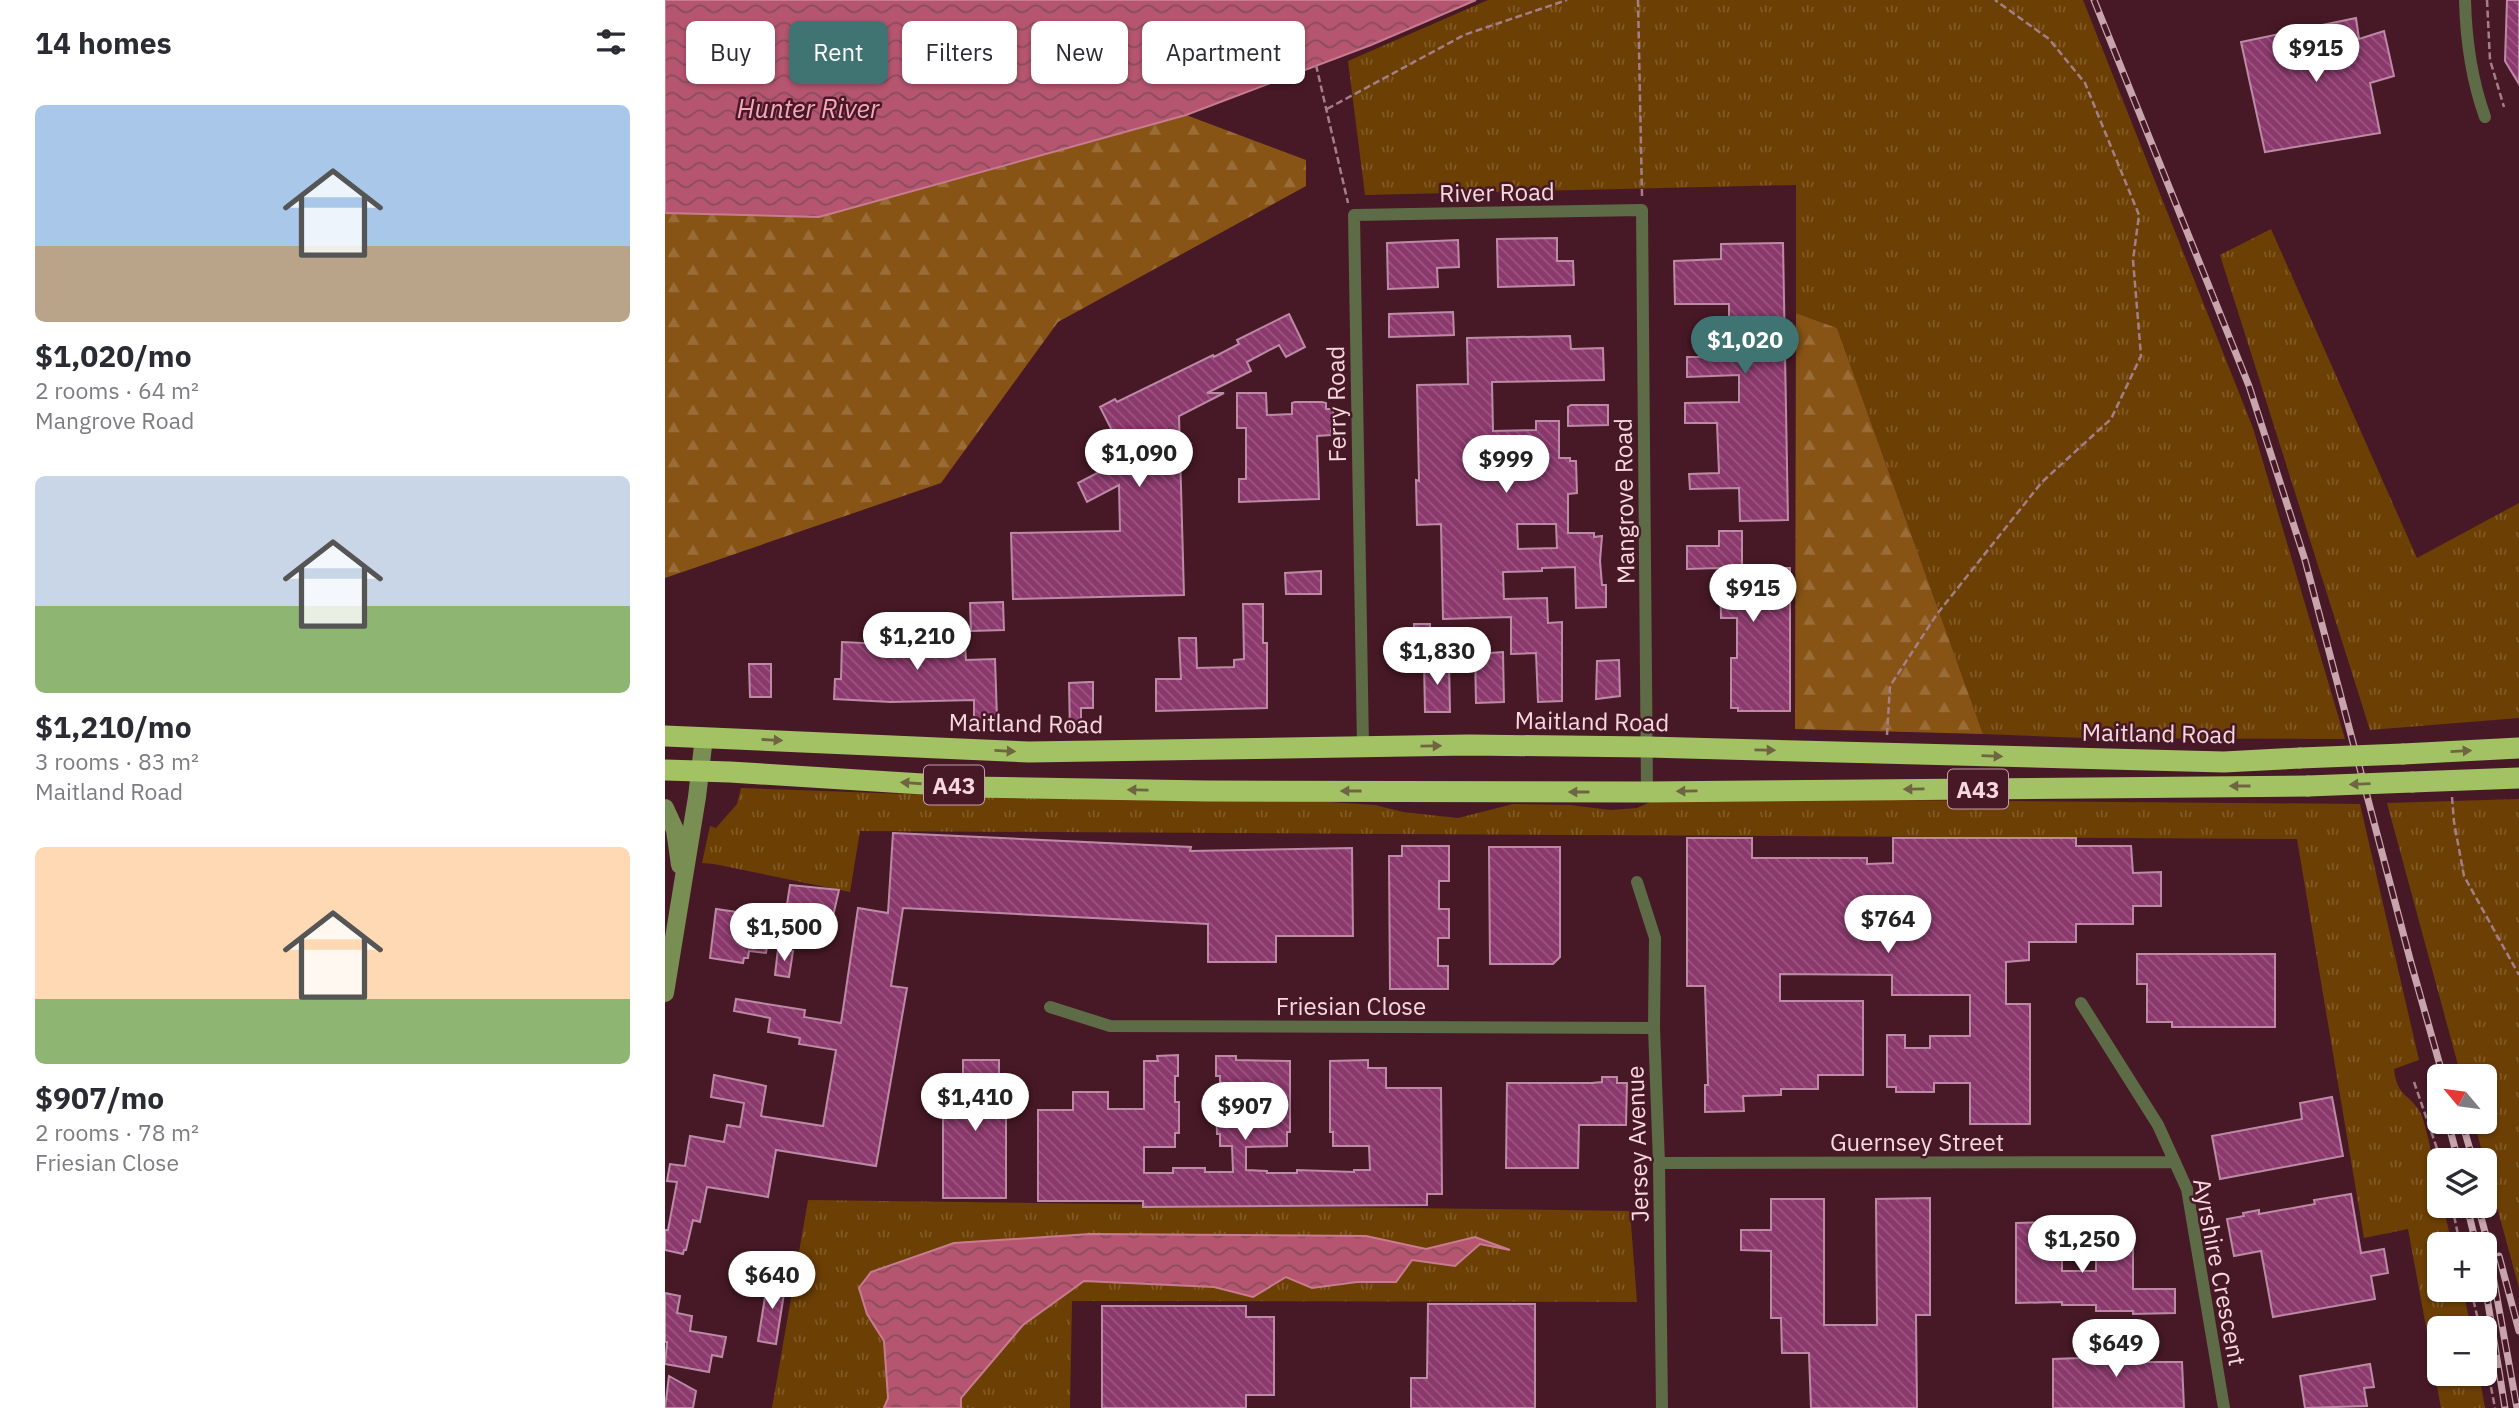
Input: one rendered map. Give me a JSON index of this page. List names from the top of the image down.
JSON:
{
  "streets": {
    "highway": ["Maitland Road", "A43"],
    "street": [
      "River Road",
      "Ferry Road",
      "Mangrove Road",
      "Friesian Close",
      "Guernsey Street",
      "Jersey Avenue",
      "Ayrshire Crescent"
    ]
  },
  "crossings": [
    ["River Road", "Ferry Road"],
    ["River Road", "Mangrove Road"],
    ["Ferry Road", "Maitland Road"],
    ["Mangrove Road", "Maitland Road"],
    ["Mangrove Road", "A43"],
    ["Friesian Close", "Jersey Avenue"],
    ["Guernsey Street", "Jersey Avenue"],
    ["Guernsey Street", "Ayrshire Crescent"]
  ],
  "water": ["Hunter River"],
  "north": "top left",
  "page": {
    "heading": "14 homes",
    "chip": [
      "Buy",
      "Rent",
      "Filters",
      "New",
      "Apartment"
    ],
    "price": [
      "$915",
      "$1,020",
      "$1,090",
      "$999",
      "$915",
      "$1,210",
      "$1,830",
      "$764",
      "$1,500",
      "$1,410",
      "$907",
      "$1,250",
      "$640",
      "$649"
    ],
    "list": [
      {
        "name": "$1,020/mo",
        "note": "2 rooms · 64 m² · Mangrove Road"
      },
      {
        "name": "$1,210/mo",
        "note": "3 rooms · 83 m² · Maitland Road"
      },
      {
        "name": "$907/mo",
        "note": "2 rooms · 78 m² · Friesian Close"
      }
    ],
    "map_buttons": ["+", "−"]
  }
}
